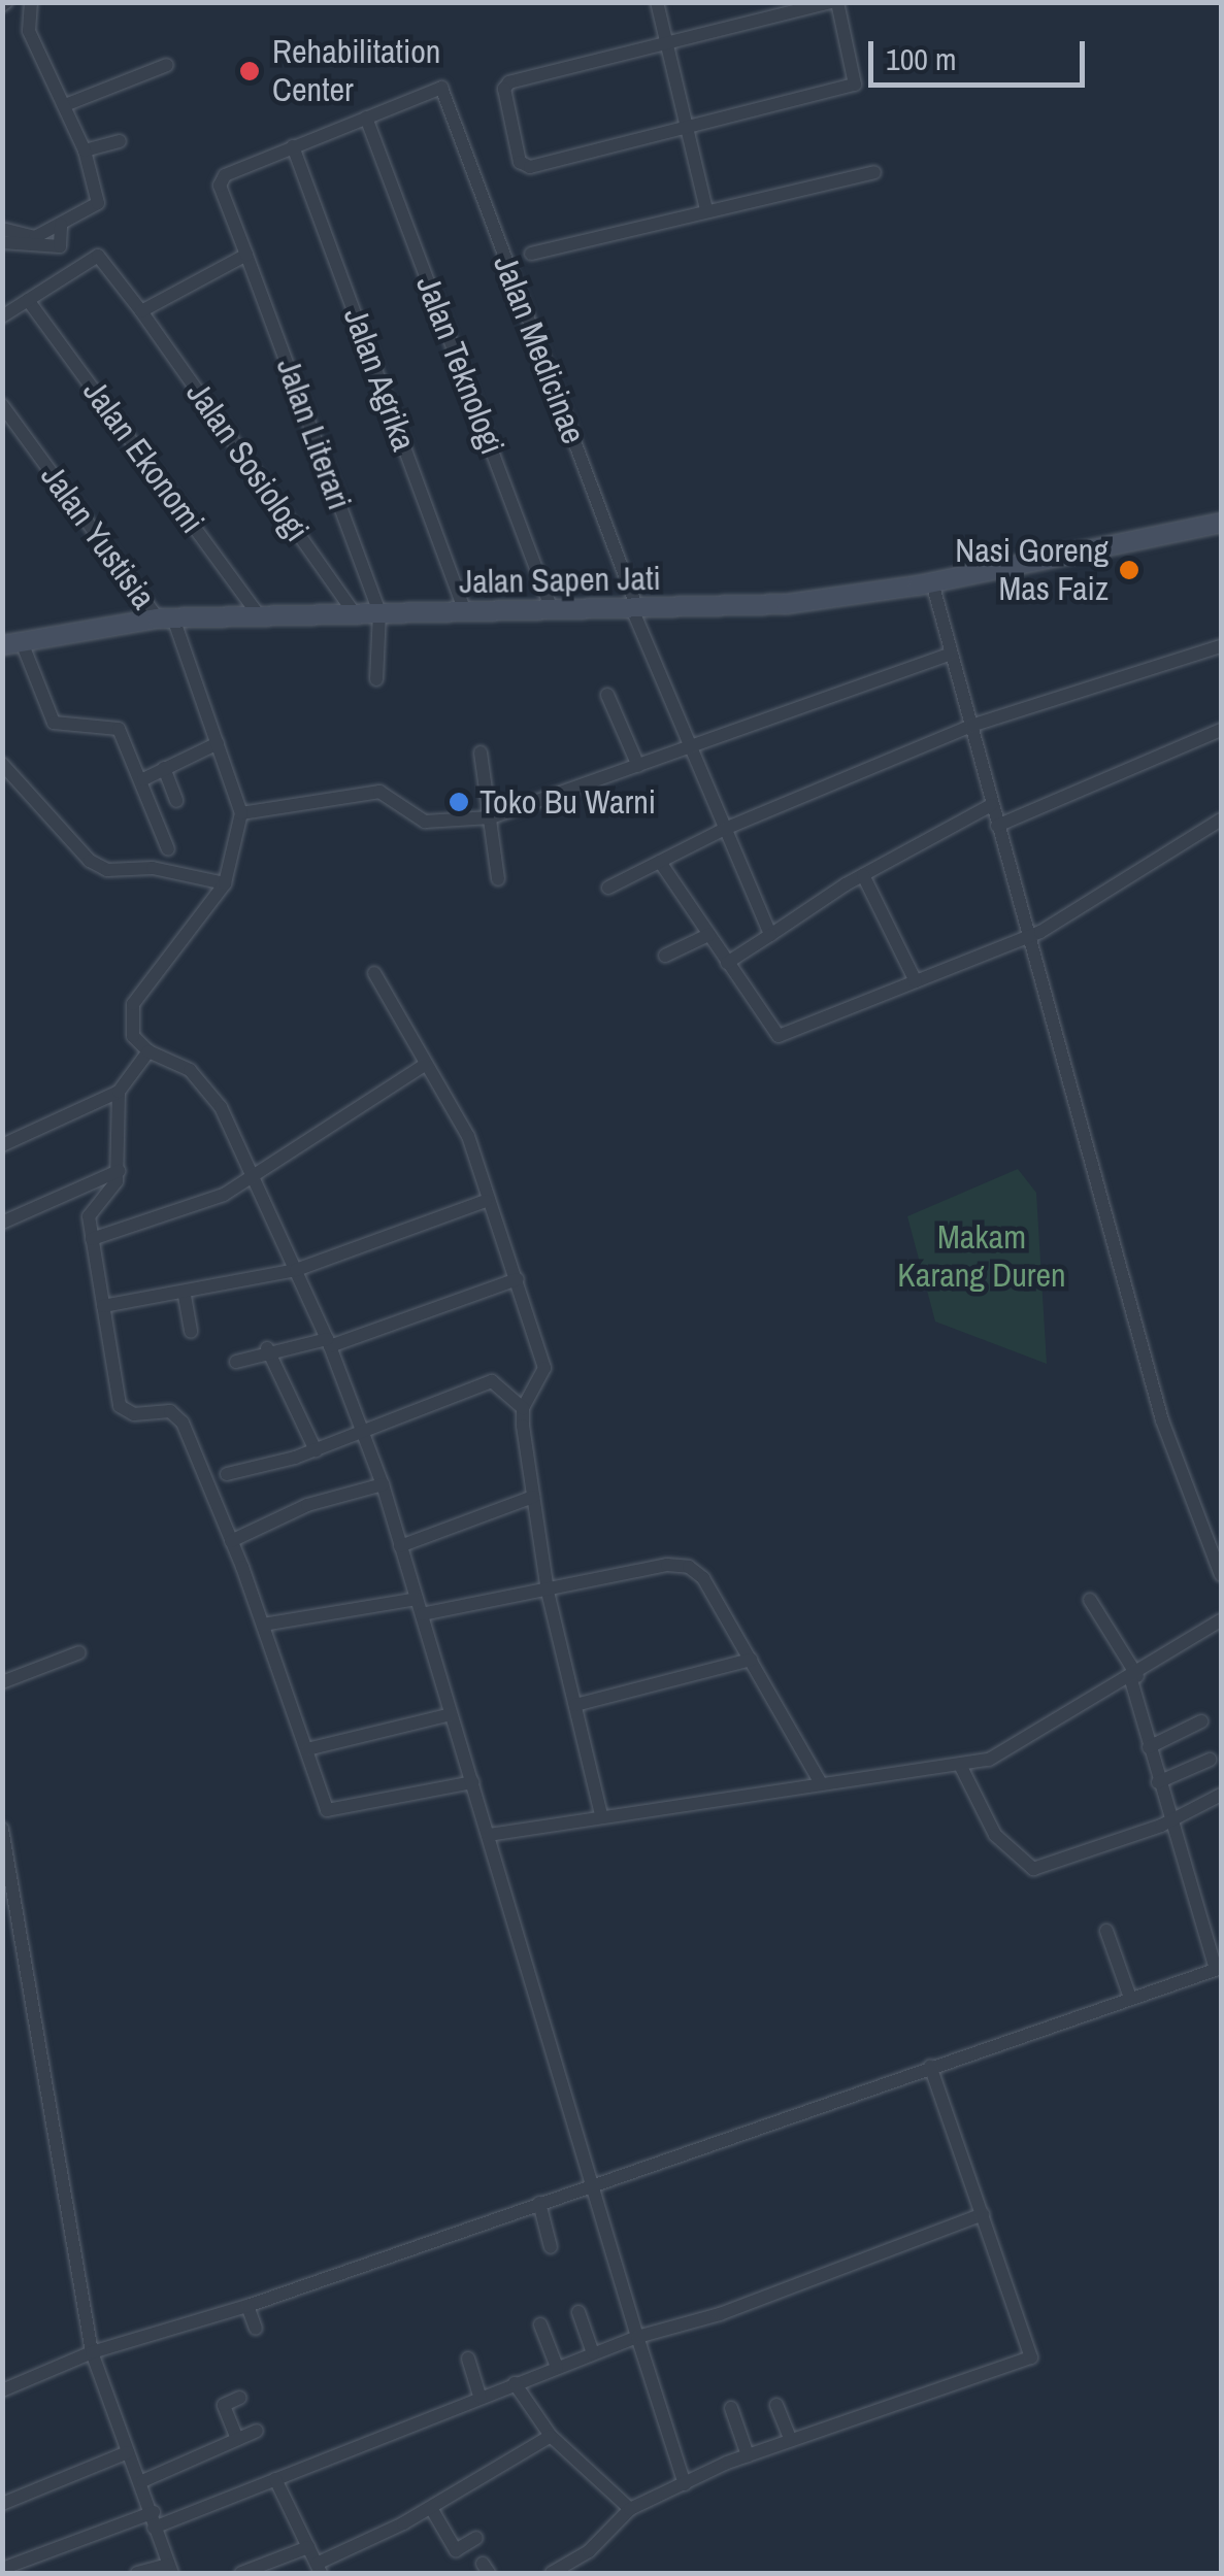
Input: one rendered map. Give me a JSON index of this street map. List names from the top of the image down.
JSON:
{
  "streets": {
    "street": [
      "Jalan Medicinae",
      "Jalan Teknologi",
      "Jalan Agrika",
      "Jalan Literari",
      "Jalan Ekonomi",
      "Jalan Sosiologi",
      "Jalan Yustisia",
      "Jalan Sapen Jati"
    ]
  },
  "crossings": [
    ["Jalan Medicinae", "Jalan Teknologi"],
    ["Jalan Medicinae", "Jalan Sapen Jati"],
    ["Jalan Teknologi", "Jalan Sapen Jati"],
    ["Jalan Agrika", "Jalan Literari"],
    ["Jalan Agrika", "Jalan Sapen Jati"],
    ["Jalan Literari", "Jalan Sapen Jati"],
    ["Jalan Ekonomi", "Jalan Sosiologi"],
    ["Jalan Ekonomi", "Jalan Sapen Jati"],
    ["Jalan Sosiologi", "Jalan Sapen Jati"],
    ["Jalan Yustisia", "Jalan Sapen Jati"]
  ],
  "parks": ["Makam Karang Duren"],
  "places": ["Rehabilitation Center", "Nasi Goreng Mas Faiz", "Toko Bu Warni"],
  "scale_bar": "100 m"
}
